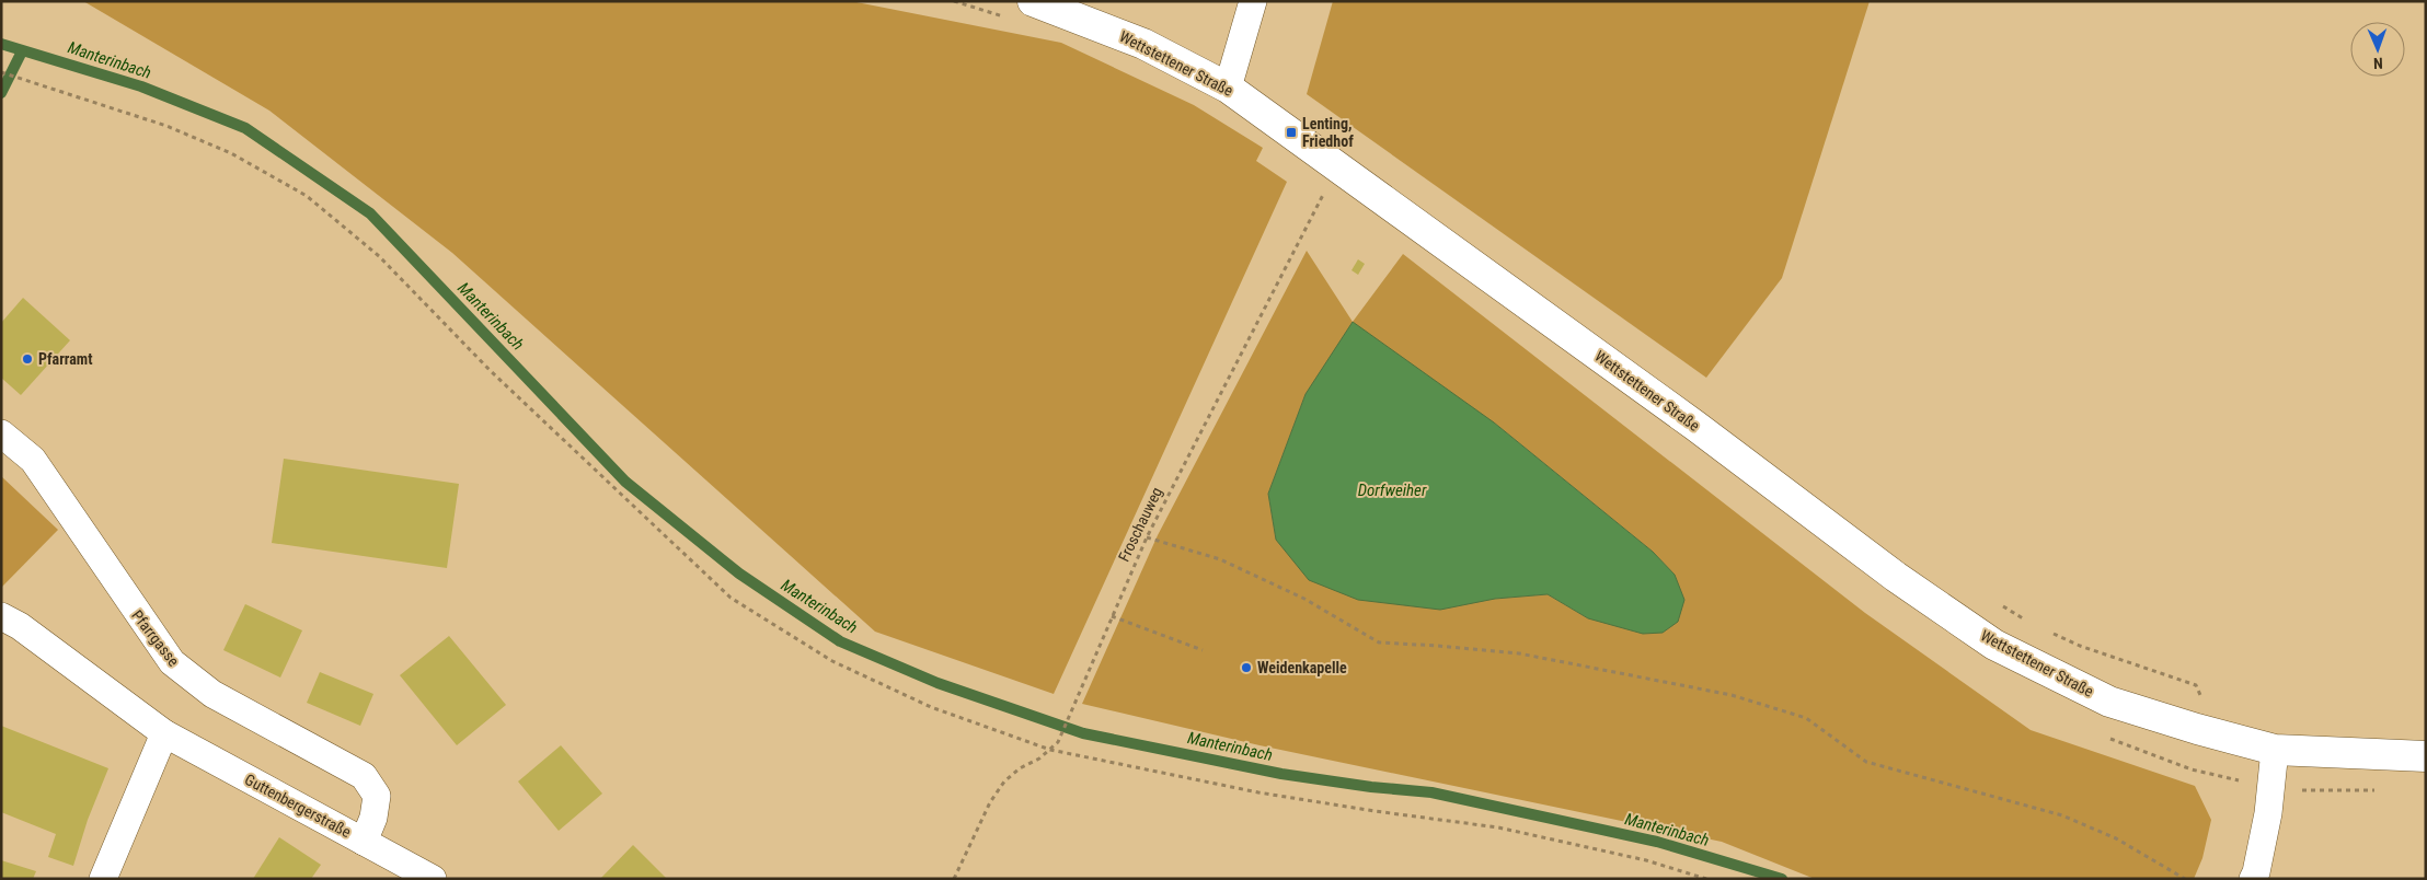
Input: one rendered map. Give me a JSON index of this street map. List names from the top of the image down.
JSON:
{
  "streets": {
    "street": ["Wettstettener Straße", "Pfarrgasse", "Guttenbergerstraße"],
    "path": ["Froschauweg"]
  },
  "crossings": [
    ["Wettstettener Straße", "Froschauweg"],
    ["Pfarrgasse", "Guttenbergerstraße"]
  ],
  "water": ["Manterinbach", "Dorfweiher"],
  "places": {
    "transit": ["Lenting, Friedhof"],
    "other": ["Pfarramt", "Weidenkapelle"]
  },
  "north": "bottom"
}
